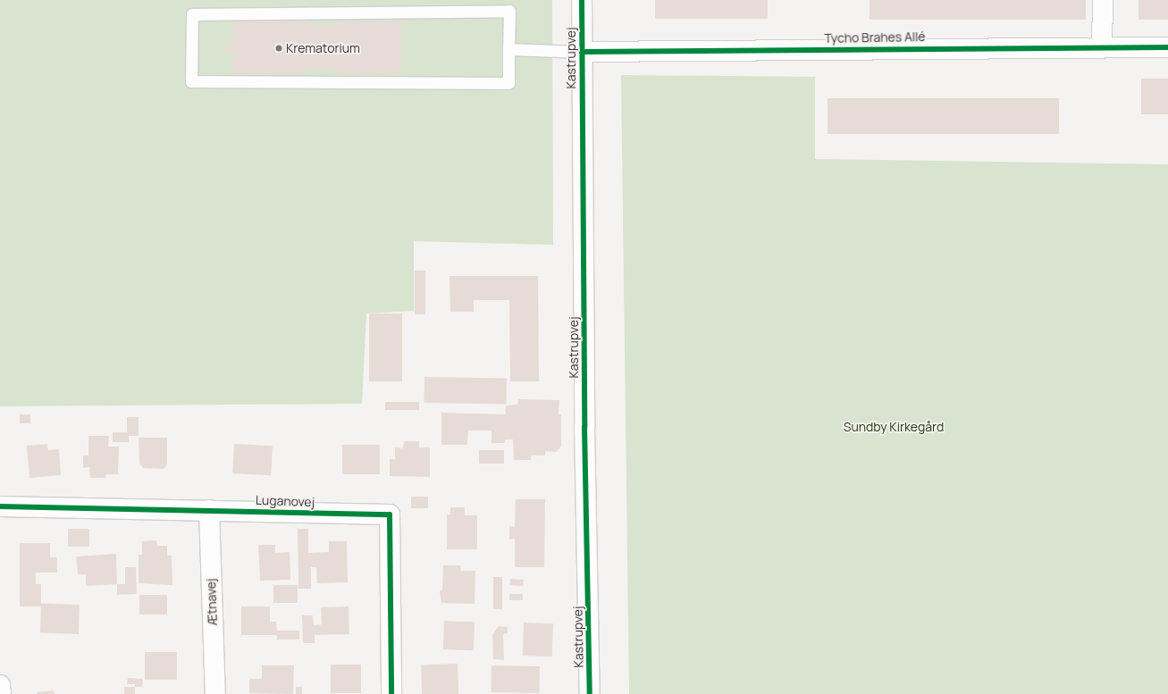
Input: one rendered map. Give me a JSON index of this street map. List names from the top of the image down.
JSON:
{
  "streets": {
    "street": [
      "Tycho Brahes Allé",
      "Kastrupvej",
      "Luganovej",
      "Ætnavej"
    ]
  },
  "crossings": [
    ["Tycho Brahes Allé", "Kastrupvej"],
    ["Luganovej", "Ætnavej"]
  ],
  "parks": ["Sundby Kirkegård"],
  "places": ["Krematorium"]
}
